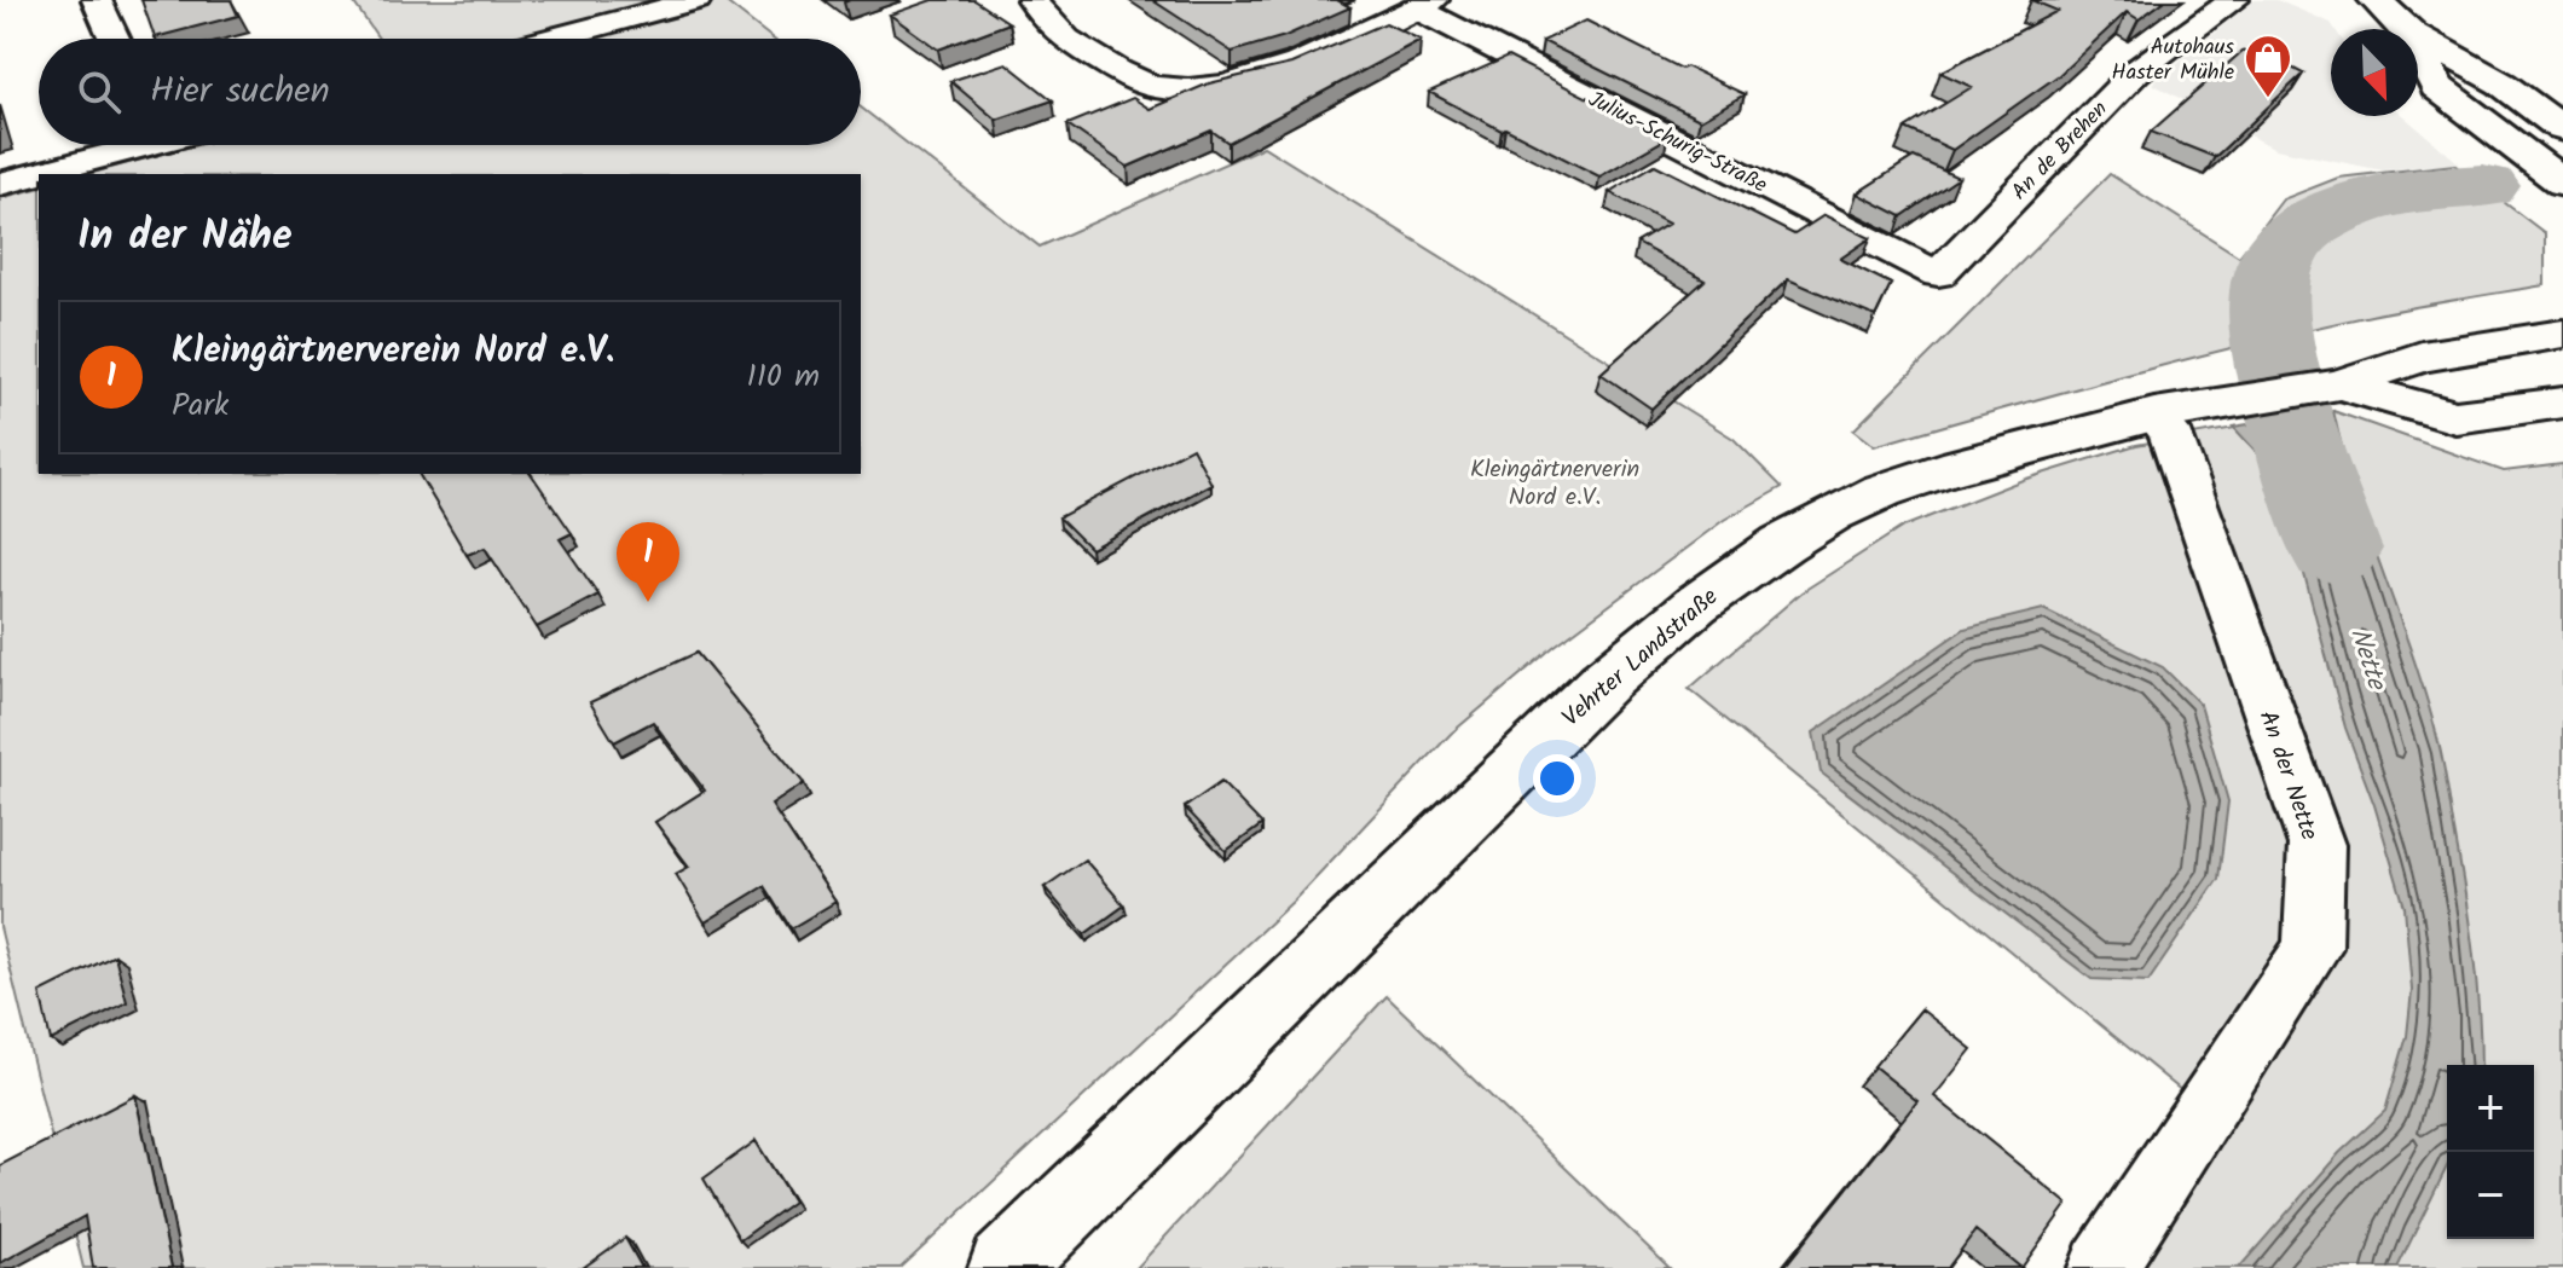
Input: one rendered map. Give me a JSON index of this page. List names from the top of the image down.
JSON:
{
  "streets": {
    "main road": ["Vehrter Landstraße"],
    "street": ["Julius-Schurig-Straße", "An de Brehen", "An der Nette"]
  },
  "crossings": [
    ["Julius-Schurig-Straße", "An de Brehen"],
    ["Vehrter Landstraße", "An der Nette"]
  ],
  "water": ["Nette"],
  "parks": ["Kleingärtnerverin Nord e.V."],
  "places": {
    "shop": ["Autohaus Haster Mühle"]
  },
  "north": "bottom right",
  "page": {
    "search": "Hier suchen",
    "heading": "In der Nähe",
    "list": [
      {
        "mark": "1",
        "name": "Kleingärtnerverein Nord e.V.",
        "note": "Park",
        "value": "110 m"
      }
    ],
    "pins": "1",
    "map_buttons": ["+", "−"]
  }
}
